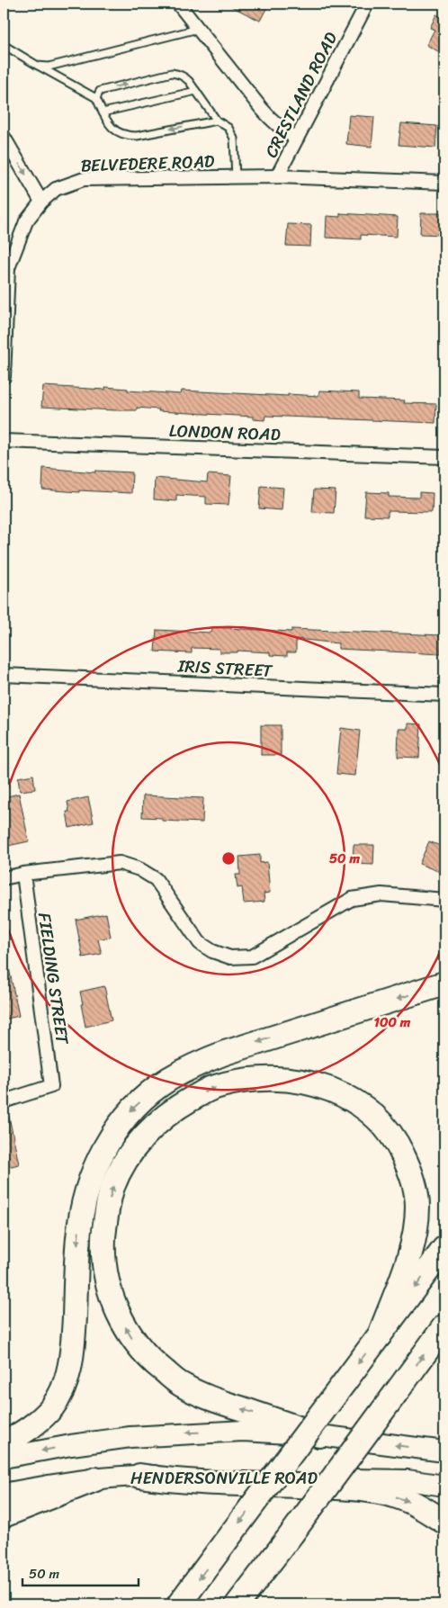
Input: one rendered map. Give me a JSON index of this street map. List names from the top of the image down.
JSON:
{
  "streets": {
    "main road": ["HENDERSONVILLE ROAD"],
    "street": [
      "CRESTLAND ROAD",
      "BELVEDERE ROAD",
      "LONDON ROAD",
      "IRIS STREET",
      "FIELDING STREET"
    ]
  },
  "crossings": [
    ["CRESTLAND ROAD", "BELVEDERE ROAD"]
  ],
  "scale_bar": "50 m",
  "rings": ["50 m", "100 m"]
}
